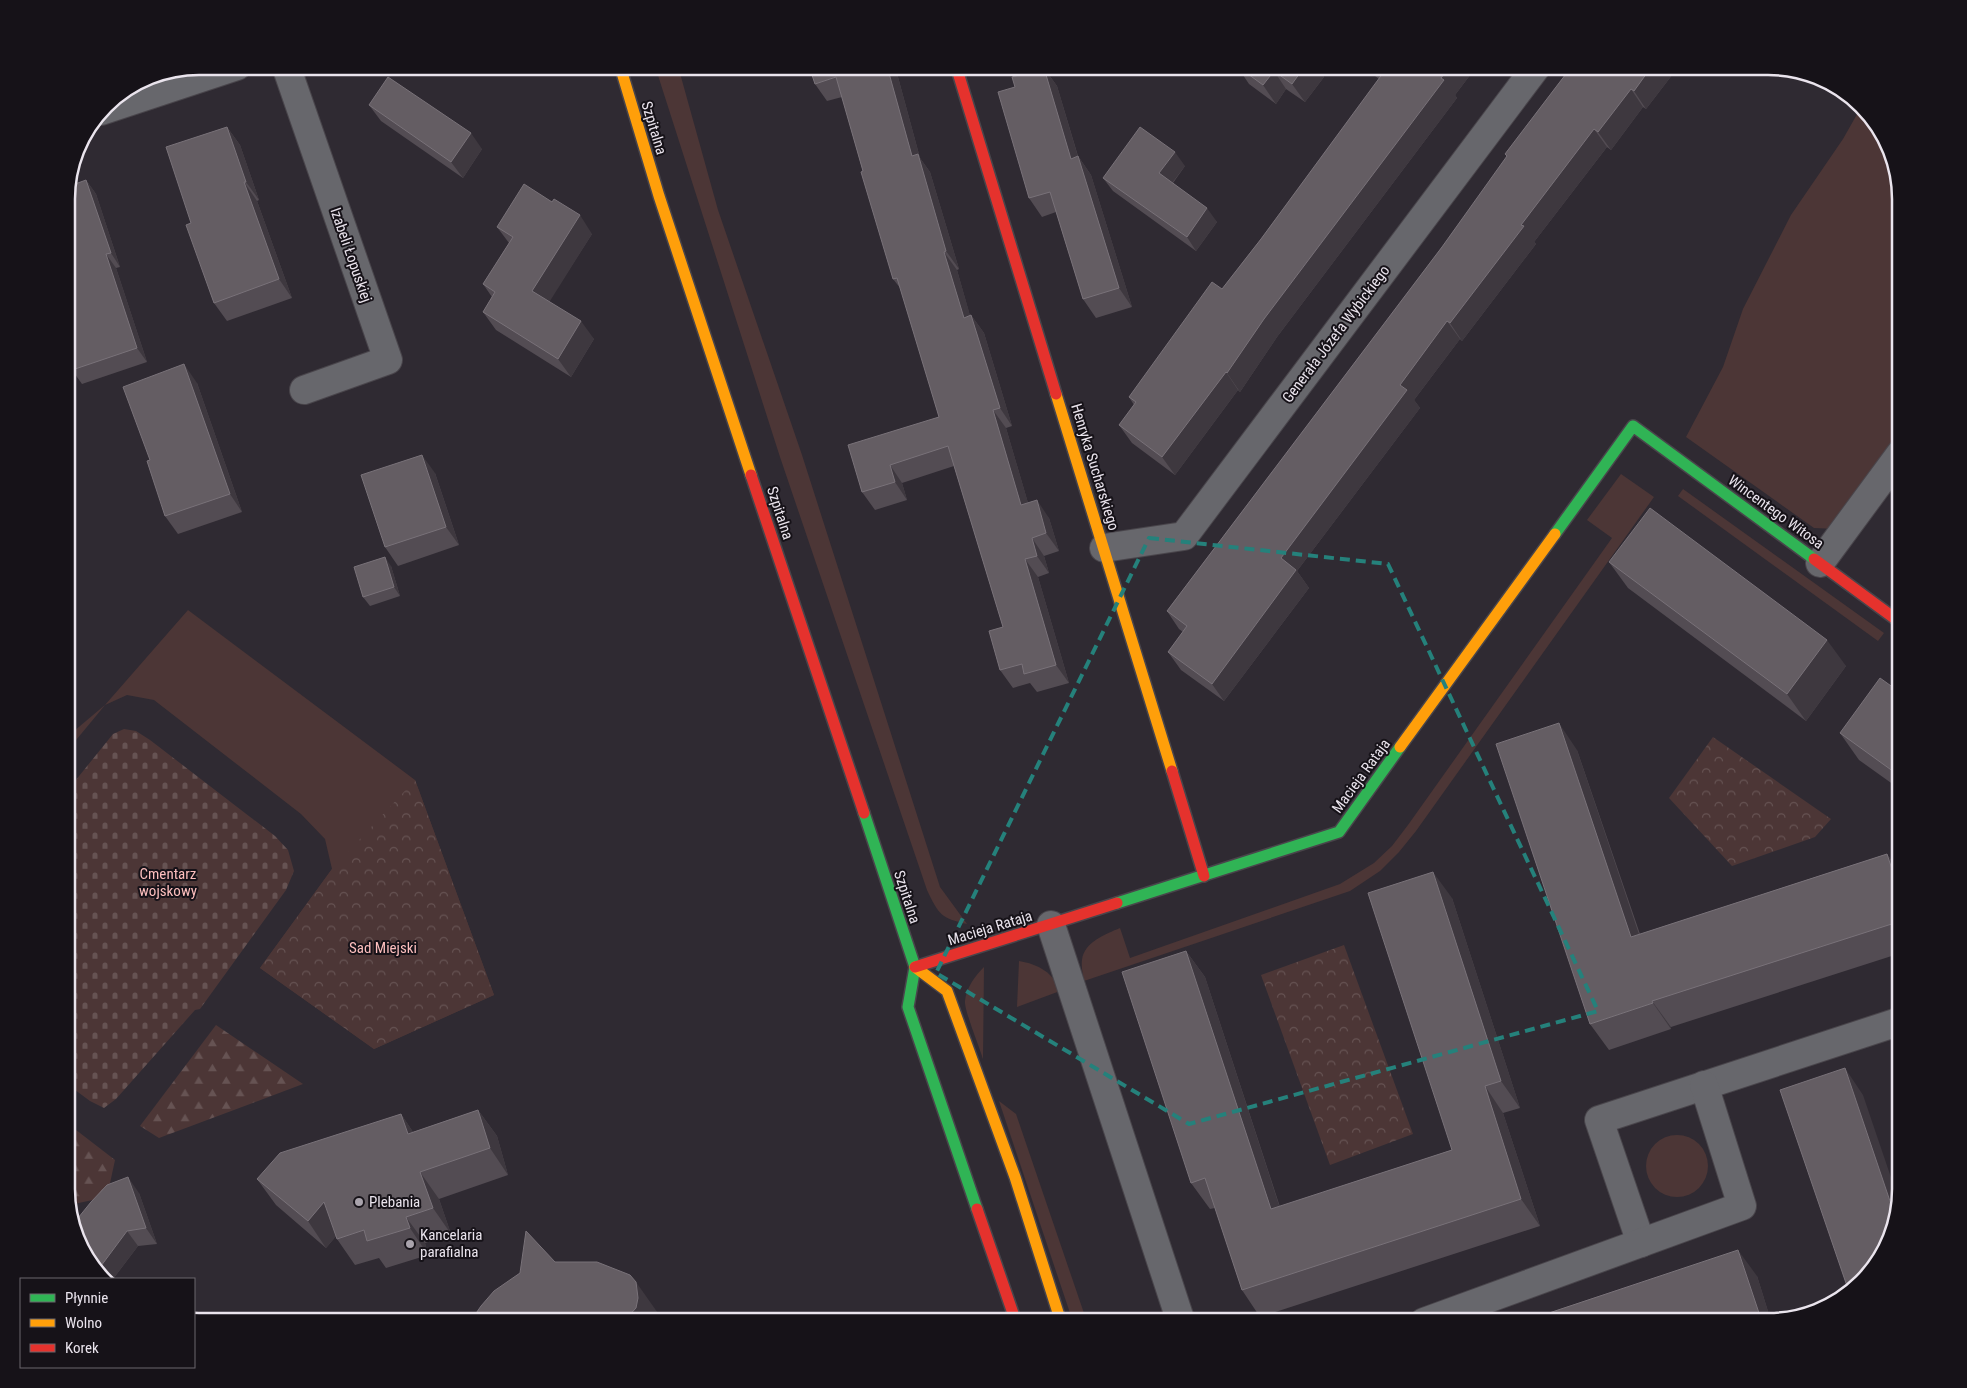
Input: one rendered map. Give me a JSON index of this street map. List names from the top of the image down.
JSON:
{
  "streets": {
    "street": [
      "Szpitalna",
      "Izabeli Łopuskiej",
      "Generała Józefa Wybickiego",
      "Henryka Sucharskiego",
      "Wincentego Witosa",
      "Macieja Rataja"
    ]
  },
  "crossings": [
    ["Szpitalna", "Macieja Rataja"],
    ["Generała Józefa Wybickiego", "Henryka Sucharskiego"],
    ["Henryka Sucharskiego", "Macieja Rataja"],
    ["Wincentego Witosa", "Macieja Rataja"]
  ],
  "parks": ["Cmentarz wojskowy", "Sad Miejski"],
  "places": ["Plebania", "Kancelaria parafialna"],
  "legend": ["Płynnie", "Wolno", "Korek"]
}
